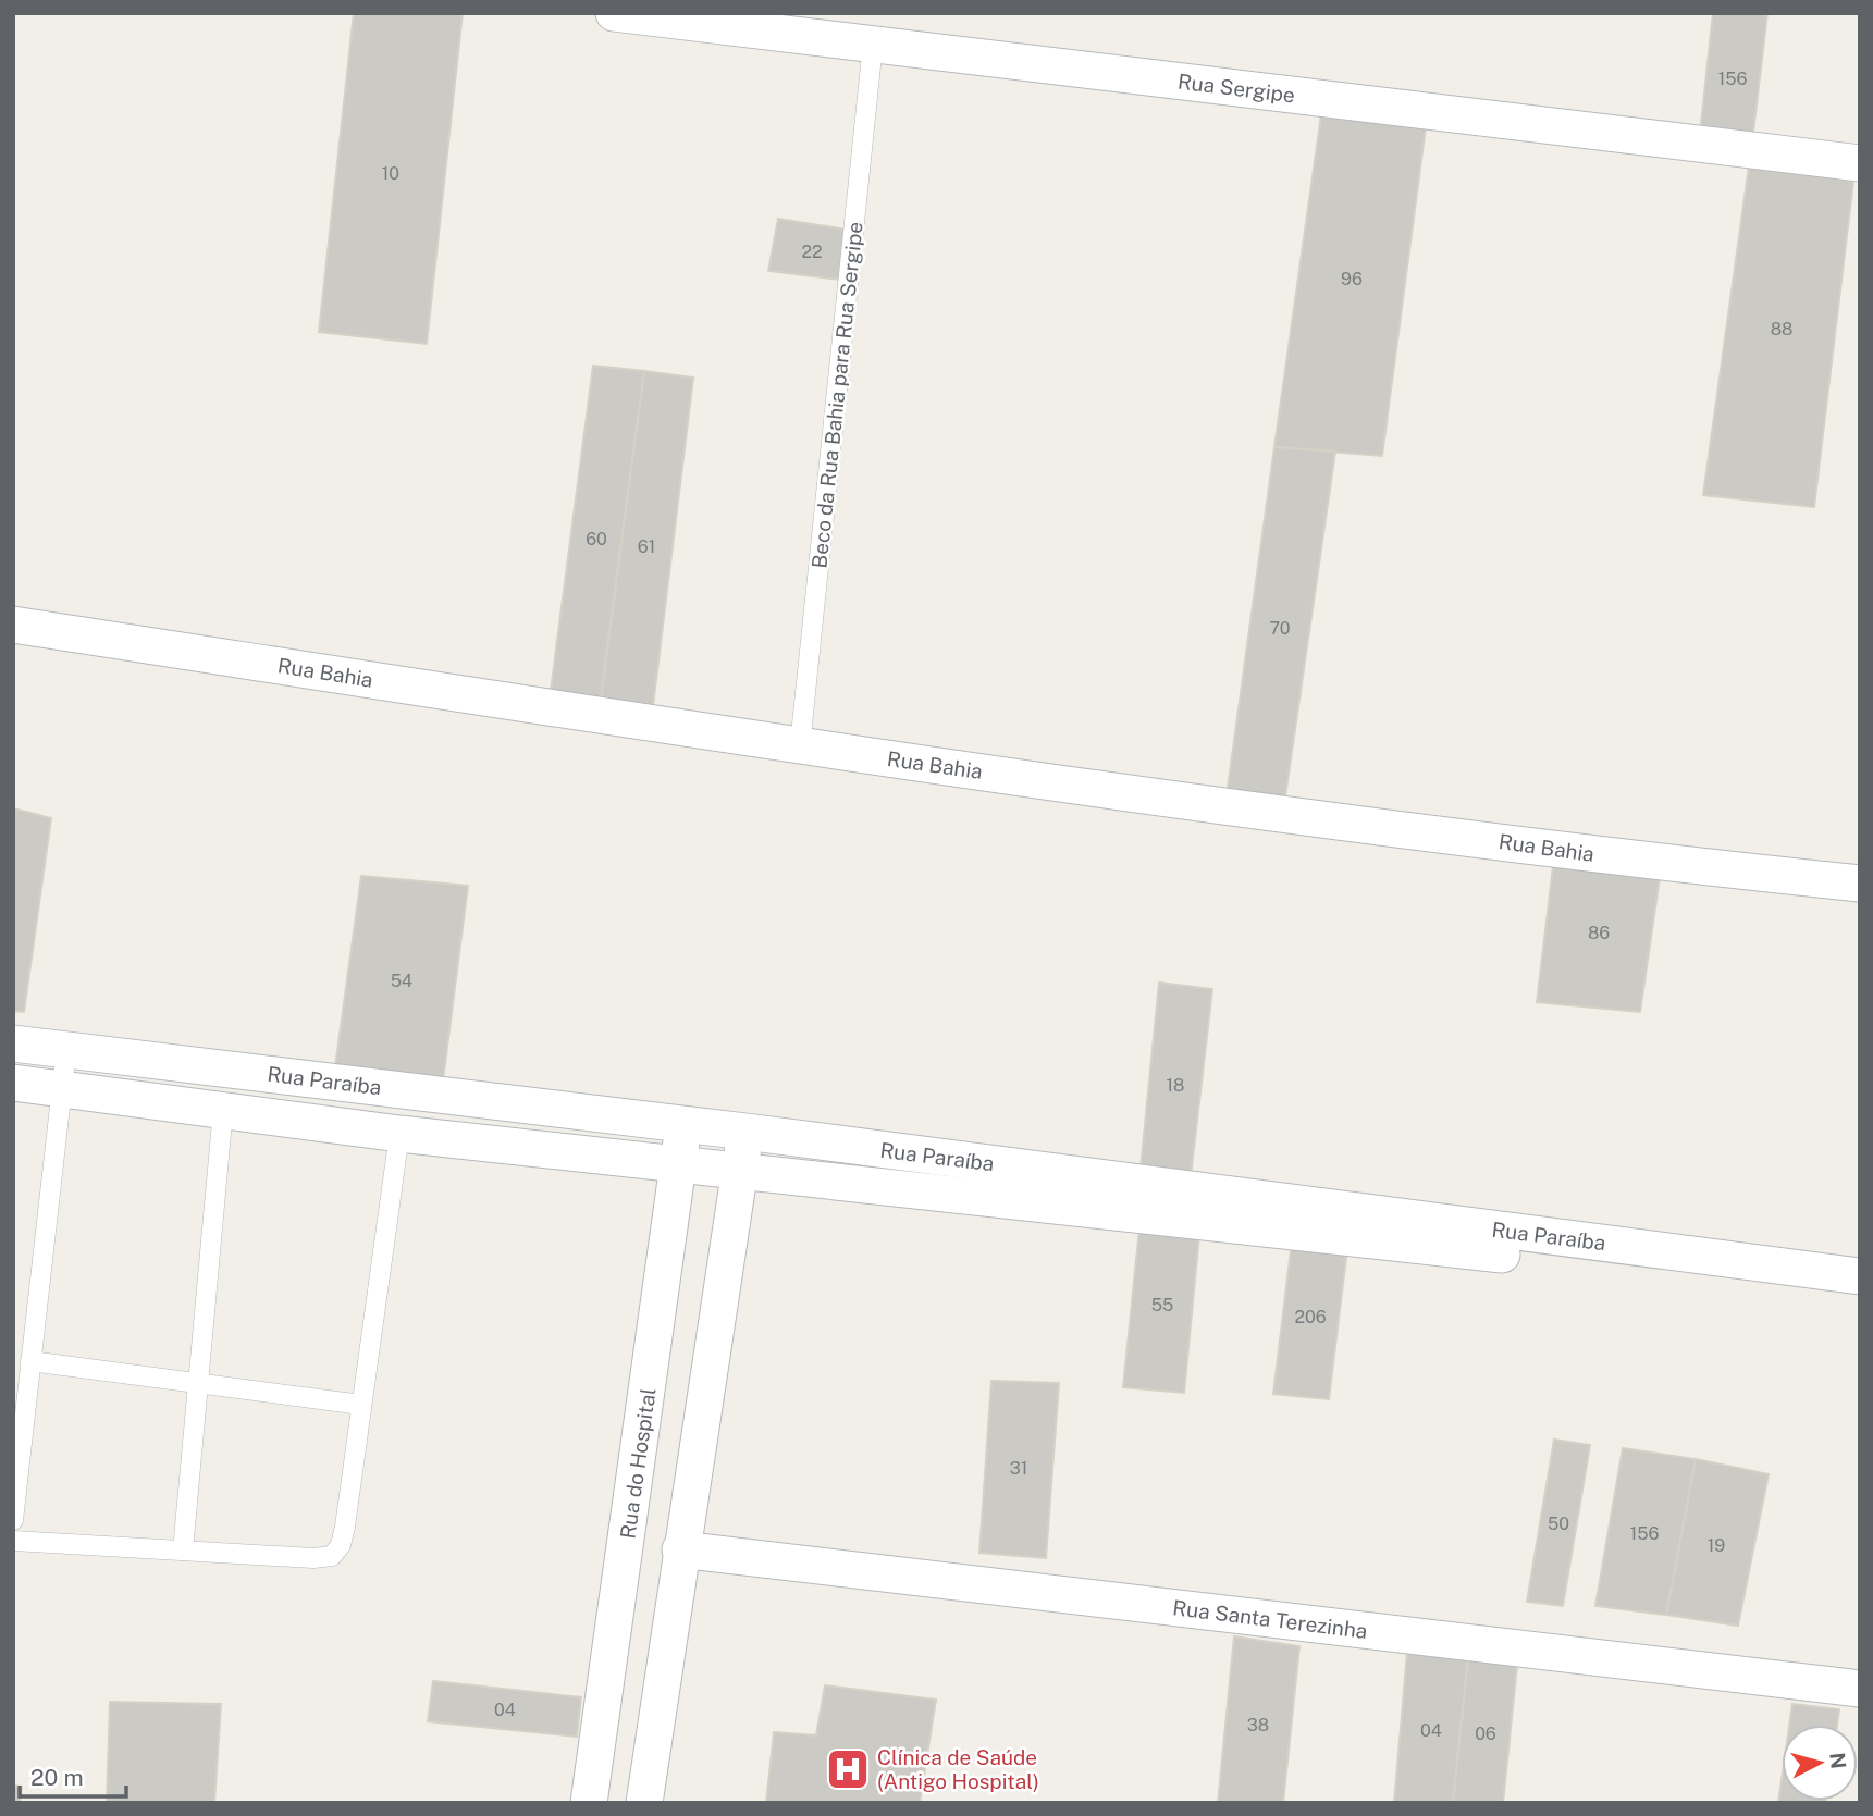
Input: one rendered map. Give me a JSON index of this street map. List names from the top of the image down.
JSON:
{
  "streets": {
    "street": [
      "Rua Sergipe",
      "Rua Bahia",
      "Rua Paraíba",
      "Rua do Hospital",
      "Rua Santa Terezinha"
    ],
    "lane": ["Beco da Rua Bahia para Rua Sergipe"]
  },
  "crossings": [
    ["Rua Sergipe", "Beco da Rua Bahia para Rua Sergipe"],
    ["Beco da Rua Bahia para Rua Sergipe", "Rua Bahia"],
    ["Rua Paraíba", "Rua do Hospital"]
  ],
  "places": {
    "hospital": ["Clínica de Saúde (Antigo Hospital)"]
  },
  "house_numbers": [
    "156",
    "10",
    "22",
    "96",
    "88",
    "60",
    "61",
    "70",
    "86",
    "54",
    "18",
    "55",
    "206",
    "31",
    "50",
    "156",
    "19",
    "04",
    "38",
    "04",
    "06"
  ],
  "scale_bar": "20 m",
  "north": "right"
}
